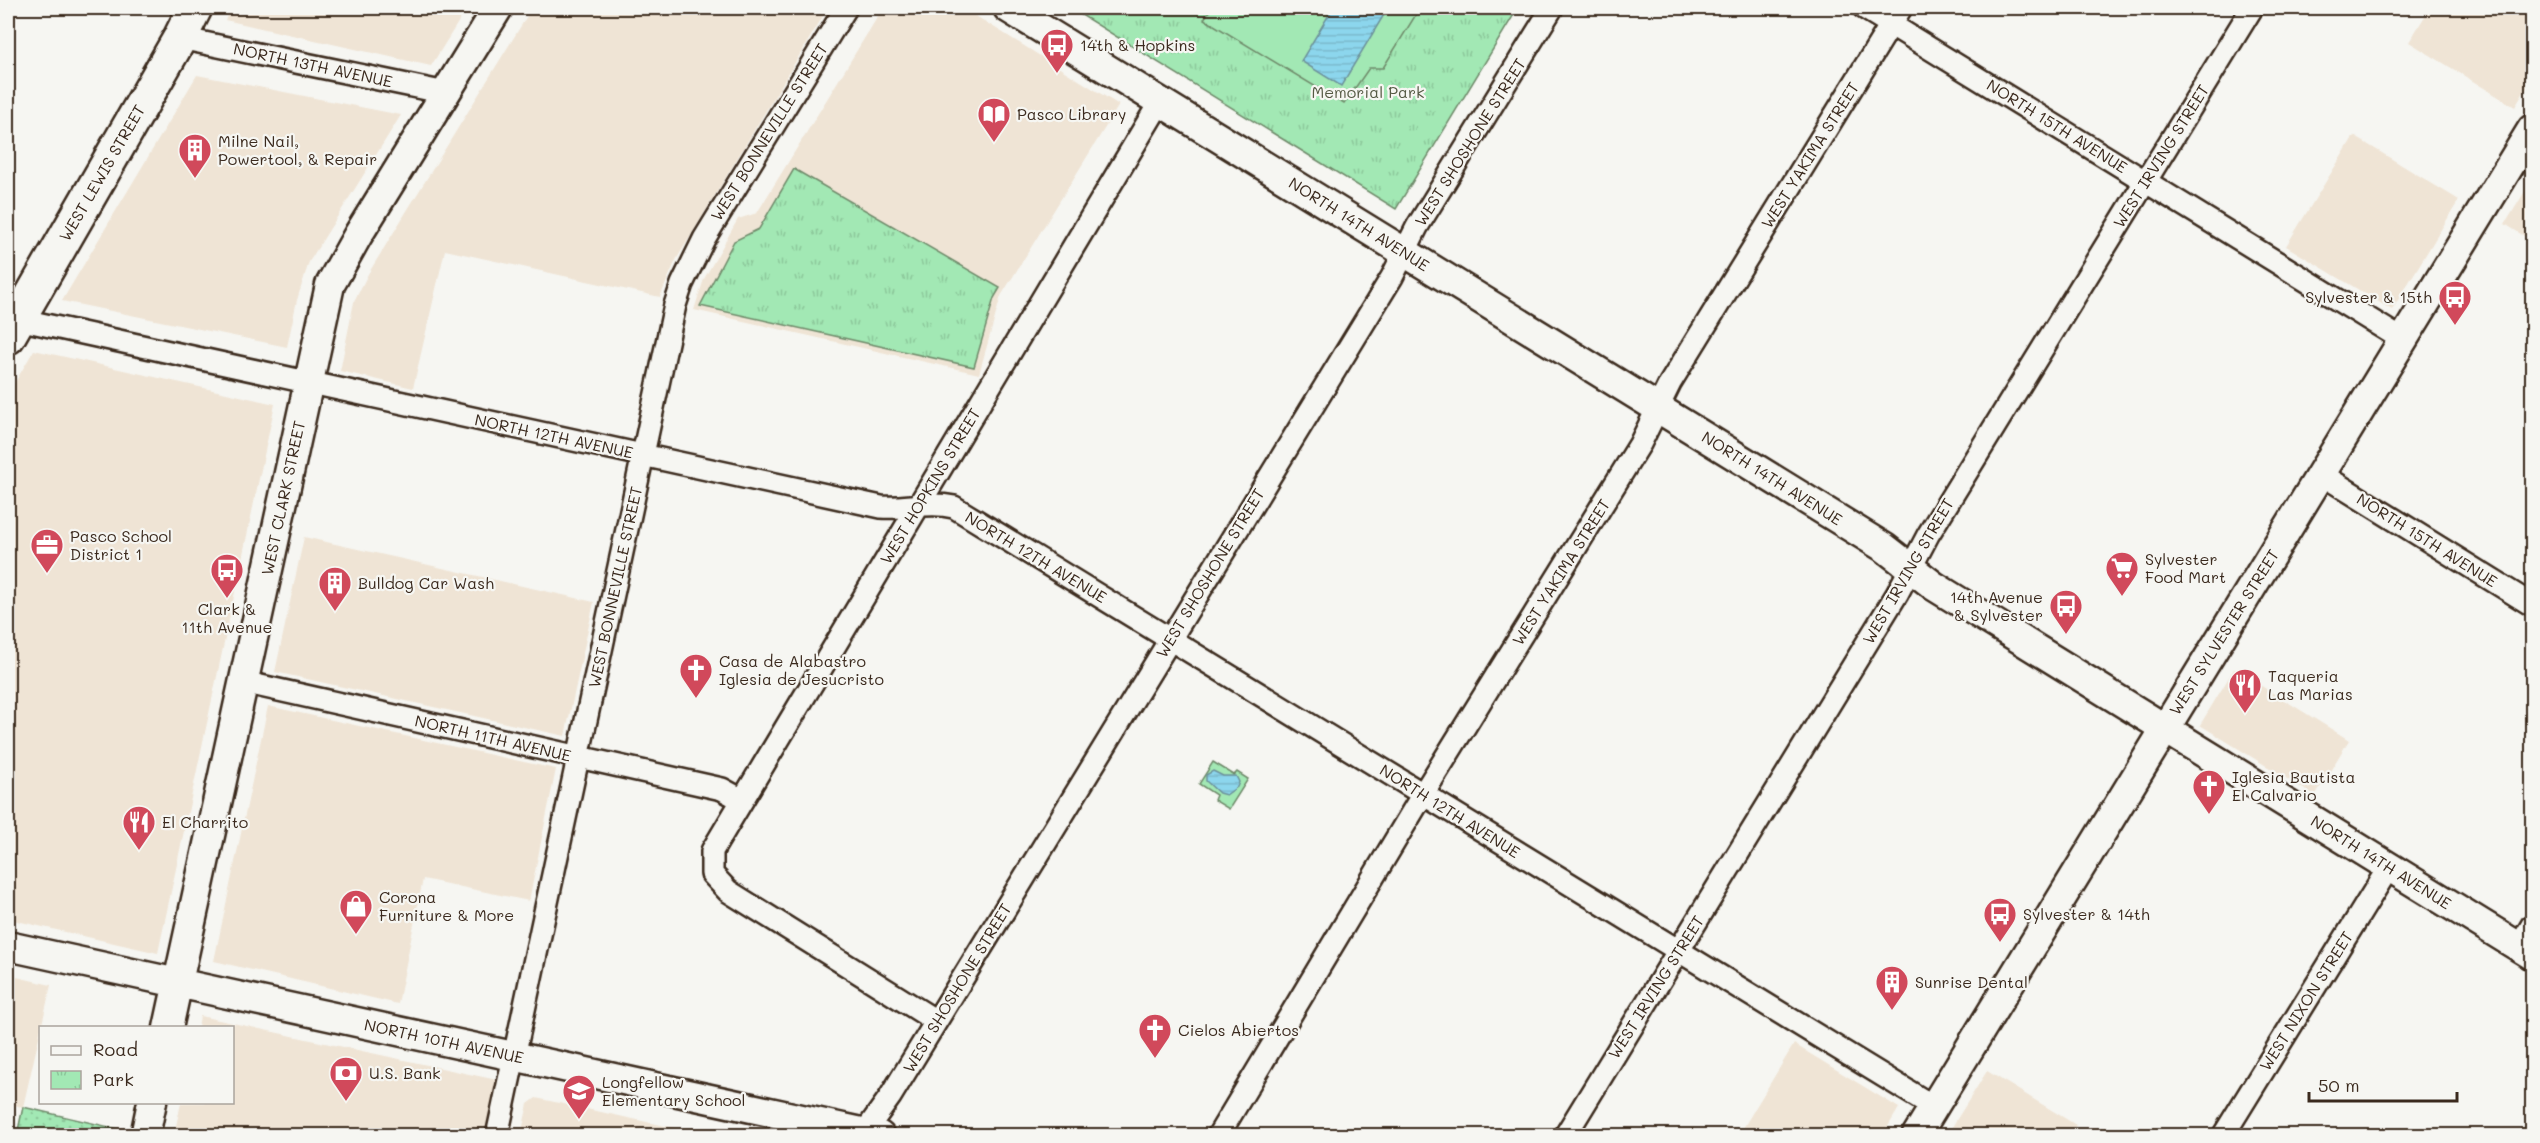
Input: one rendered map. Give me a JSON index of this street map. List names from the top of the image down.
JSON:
{
  "streets": {
    "main road": ["WEST LEWIS STREET"],
    "street": [
      "NORTH 13TH AVENUE",
      "NORTH 15TH AVENUE",
      "WEST BONNEVILLE STREET",
      "WEST SHOSHONE STREET",
      "WEST YAKIMA STREET",
      "WEST IRVING STREET",
      "NORTH 14TH AVENUE",
      "NORTH 12TH AVENUE",
      "WEST HOPKINS STREET",
      "WEST CLARK STREET",
      "WEST SYLVESTER STREET",
      "NORTH 11TH AVENUE",
      "WEST NIXON STREET",
      "NORTH 10TH AVENUE"
    ]
  },
  "crossings": [
    ["NORTH 13TH AVENUE", "WEST LEWIS STREET"],
    ["NORTH 13TH AVENUE", "WEST CLARK STREET"],
    ["NORTH 15TH AVENUE", "WEST YAKIMA STREET"],
    ["NORTH 15TH AVENUE", "WEST IRVING STREET"],
    ["NORTH 15TH AVENUE", "WEST SYLVESTER STREET"],
    ["WEST BONNEVILLE STREET", "NORTH 12TH AVENUE"],
    ["WEST BONNEVILLE STREET", "NORTH 11TH AVENUE"],
    ["WEST BONNEVILLE STREET", "NORTH 10TH AVENUE"],
    ["WEST SHOSHONE STREET", "NORTH 14TH AVENUE"],
    ["WEST SHOSHONE STREET", "NORTH 12TH AVENUE"],
    ["WEST SHOSHONE STREET", "WEST HOPKINS STREET"],
    ["WEST SHOSHONE STREET", "NORTH 10TH AVENUE"],
    ["WEST YAKIMA STREET", "NORTH 14TH AVENUE"],
    ["WEST YAKIMA STREET", "NORTH 12TH AVENUE"],
    ["WEST IRVING STREET", "NORTH 14TH AVENUE"],
    ["WEST IRVING STREET", "NORTH 12TH AVENUE"],
    ["WEST LEWIS STREET", "NORTH 12TH AVENUE"],
    ["NORTH 14TH AVENUE", "WEST HOPKINS STREET"],
    ["NORTH 14TH AVENUE", "WEST SYLVESTER STREET"],
    ["NORTH 14TH AVENUE", "WEST NIXON STREET"],
    ["NORTH 12TH AVENUE", "WEST HOPKINS STREET"],
    ["NORTH 12TH AVENUE", "WEST CLARK STREET"],
    ["NORTH 12TH AVENUE", "WEST SYLVESTER STREET"],
    ["WEST HOPKINS STREET", "NORTH 11TH AVENUE"],
    ["WEST CLARK STREET", "NORTH 11TH AVENUE"],
    ["WEST CLARK STREET", "NORTH 10TH AVENUE"]
  ],
  "parks": ["Memorial Park"],
  "places": {
    "bus stop": [
      "14th & Hopkins",
      "Sylvester & 15th",
      "Clark & 11th Avenue",
      "14th Avenue & Sylvester",
      "Sylvester & 14th"
    ],
    "library": ["Pasco Library"],
    "building": ["Milne Nail, Powertool, & Repair", "Bulldog Car Wash", "Sunrise Dental"],
    "office": ["Pasco School District 1"],
    "supermarket": ["Sylvester Food Mart"],
    "church": ["Casa de Alabastro Iglesia de Jesucristo", "Iglesia Bautista El Calvario", "Cielos Abiertos"],
    "restaurant": ["Taqueria Las Marias", "El Charrito"],
    "shop": ["Corona Furniture & More"],
    "bank": ["U.S. Bank"],
    "school or university": ["Longfellow Elementary School"]
  },
  "legend": ["Road", "Park"],
  "scale_bar": "50 m"
}
